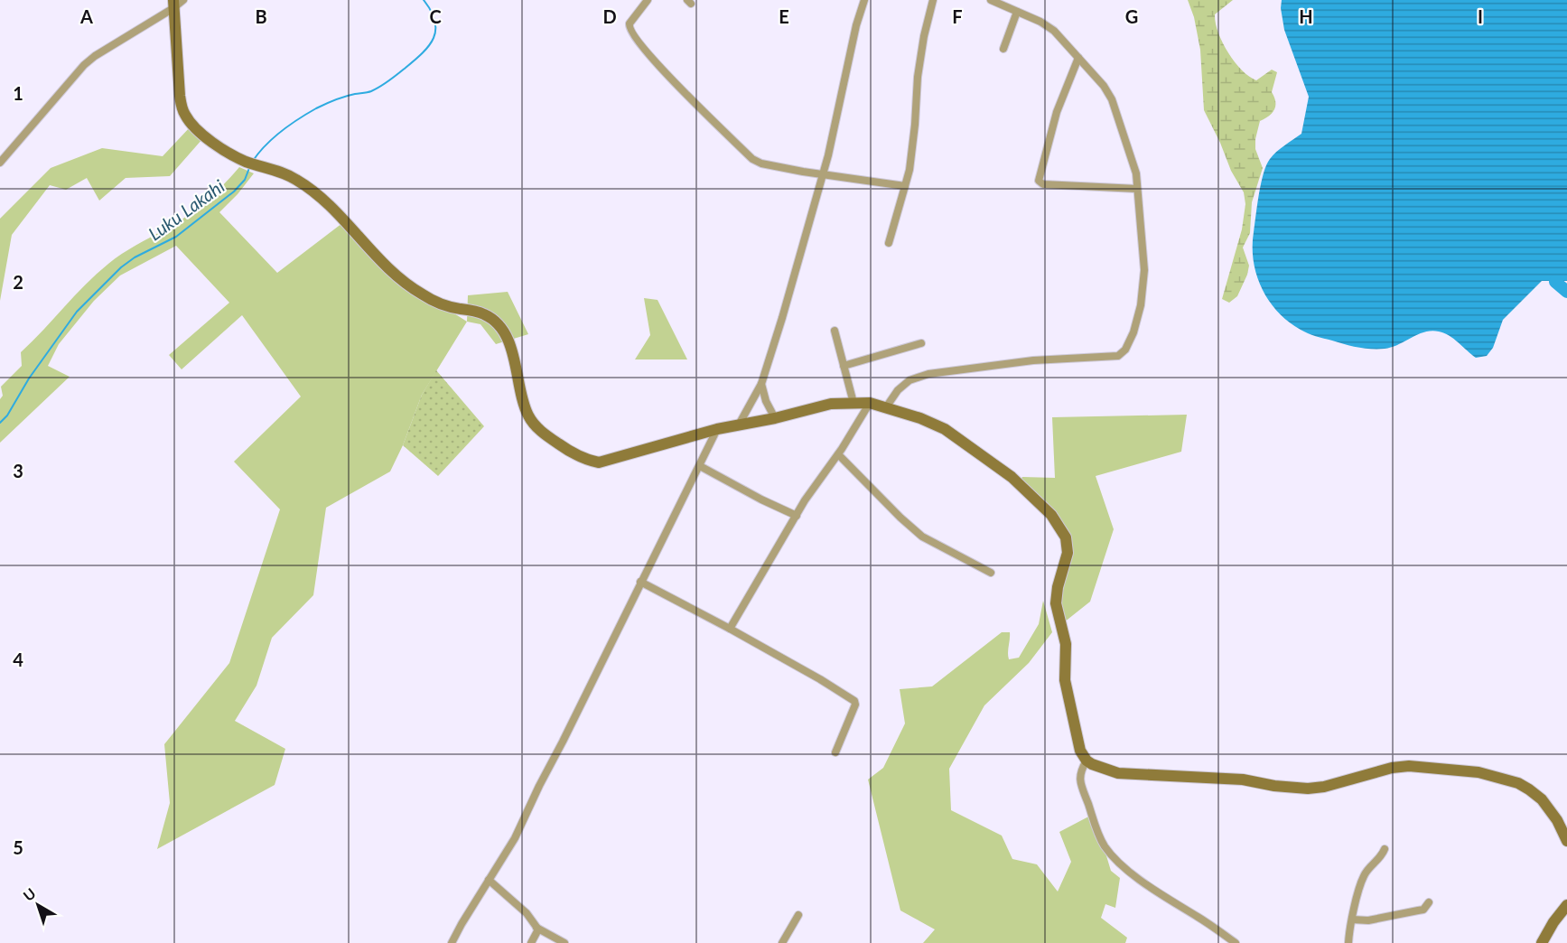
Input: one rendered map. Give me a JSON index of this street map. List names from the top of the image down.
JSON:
{
  "water": ["Luku Lakahi"],
  "north": "top left",
  "grid": {
    "columns": [
      "A",
      "B",
      "C",
      "D",
      "E",
      "F",
      "G",
      "H",
      "I"
    ],
    "rows": [
      "1",
      "2",
      "3",
      "4",
      "5"
    ]
  }
}
